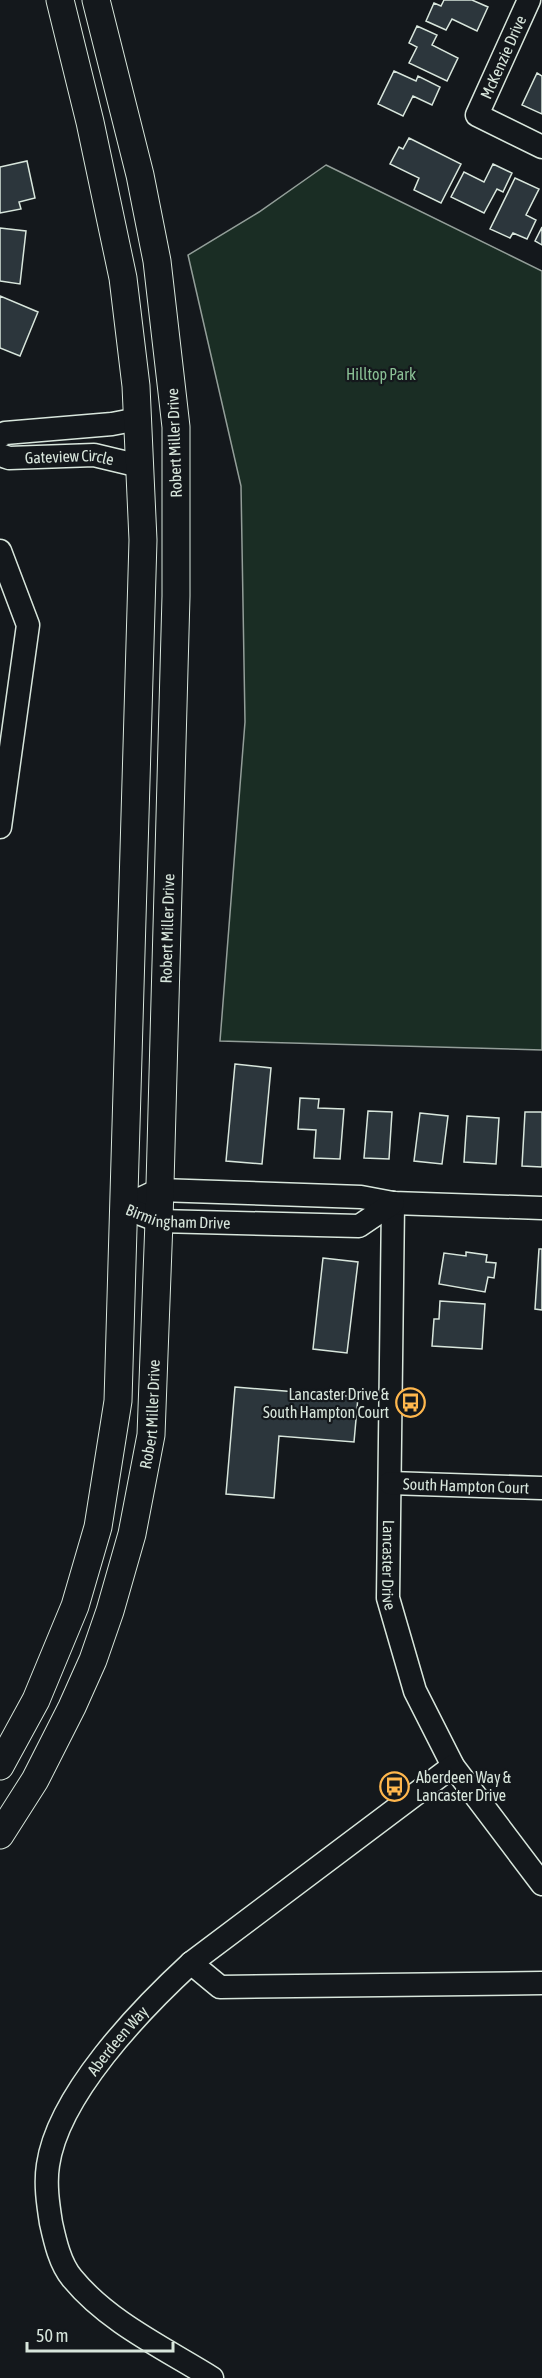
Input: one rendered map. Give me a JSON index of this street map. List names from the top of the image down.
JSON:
{
  "streets": {
    "main road": ["Robert Miller Drive"],
    "street": [
      "McKenzie Drive",
      "Gateview Circle",
      "Birmingham Drive",
      "South Hampton Court",
      "Lancaster Drive",
      "Aberdeen Way"
    ]
  },
  "crossings": [
    ["Robert Miller Drive", "Gateview Circle"],
    ["Robert Miller Drive", "Birmingham Drive"],
    ["Birmingham Drive", "Lancaster Drive"],
    ["South Hampton Court", "Lancaster Drive"],
    ["Lancaster Drive", "Aberdeen Way"]
  ],
  "parks": ["Hilltop Park"],
  "places": {
    "bus stop": ["Lancaster Drive & South Hampton Court", "Aberdeen Way & Lancaster Drive"]
  },
  "scale_bar": "50 m"
}
